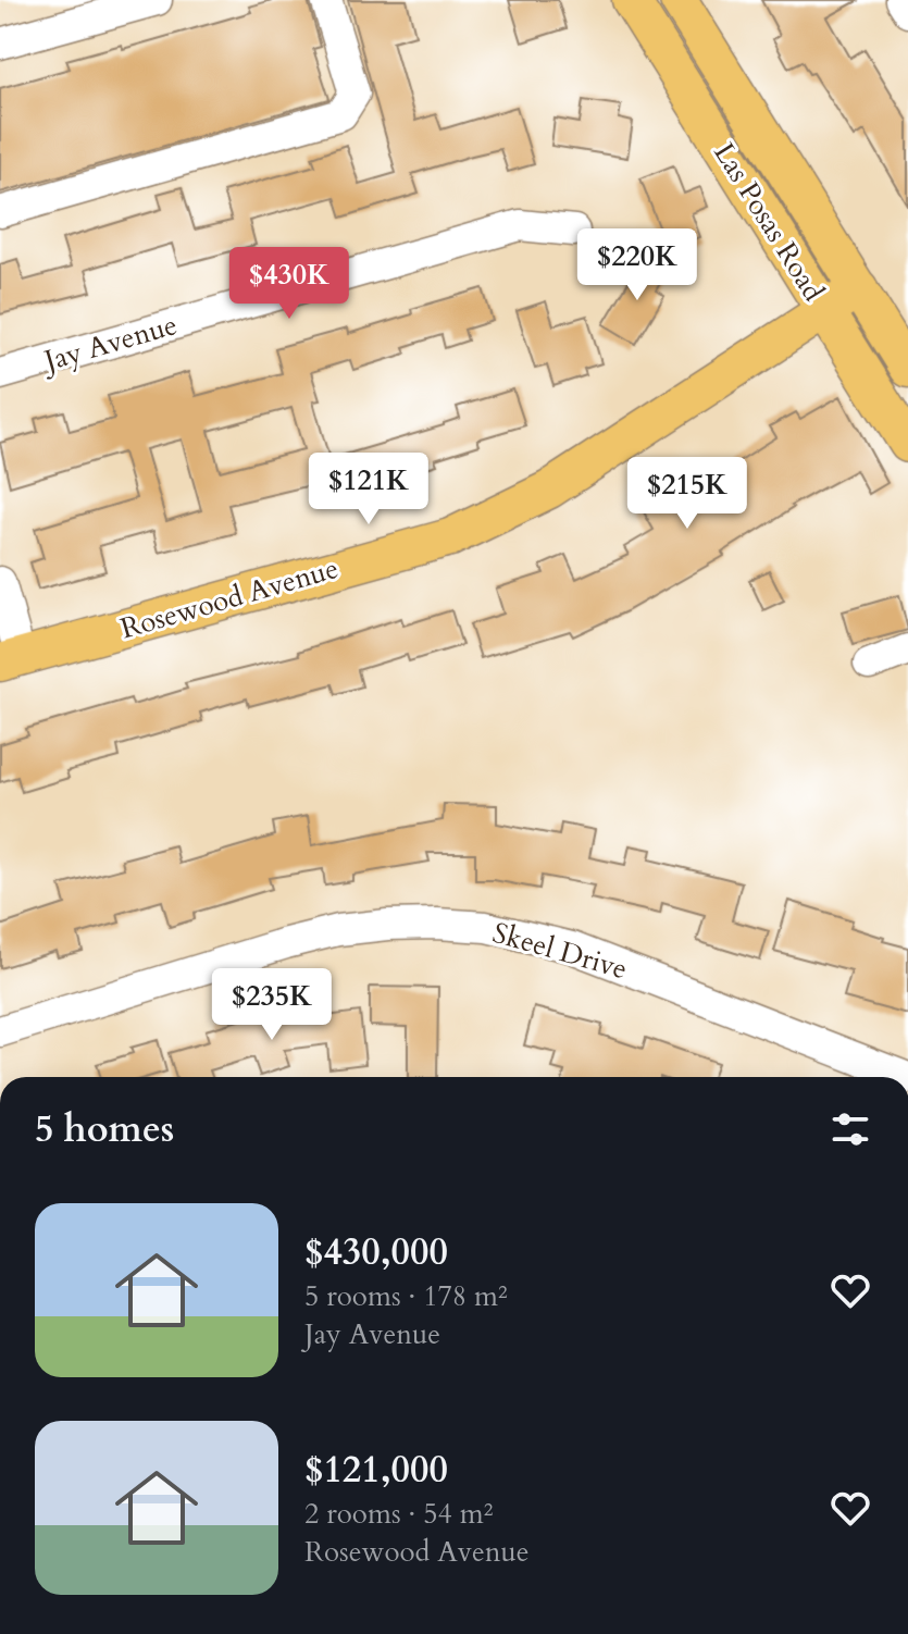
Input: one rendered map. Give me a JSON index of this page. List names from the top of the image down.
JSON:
{
  "streets": {
    "main road": ["Las Posas Road", "Rosewood Avenue"],
    "street": ["Jay Avenue", "Skeel Drive"]
  },
  "crossings": [
    ["Las Posas Road", "Rosewood Avenue"]
  ],
  "page": {
    "price": [
      "$220K",
      "$430K",
      "$121K",
      "$215K",
      "$235K"
    ],
    "heading": "5 homes",
    "list": [
      {
        "name": "$430,000",
        "note": "5 rooms · 178 m² · Jay Avenue"
      },
      {
        "name": "$121,000",
        "note": "2 rooms · 54 m² · Rosewood Avenue"
      }
    ]
  }
}
